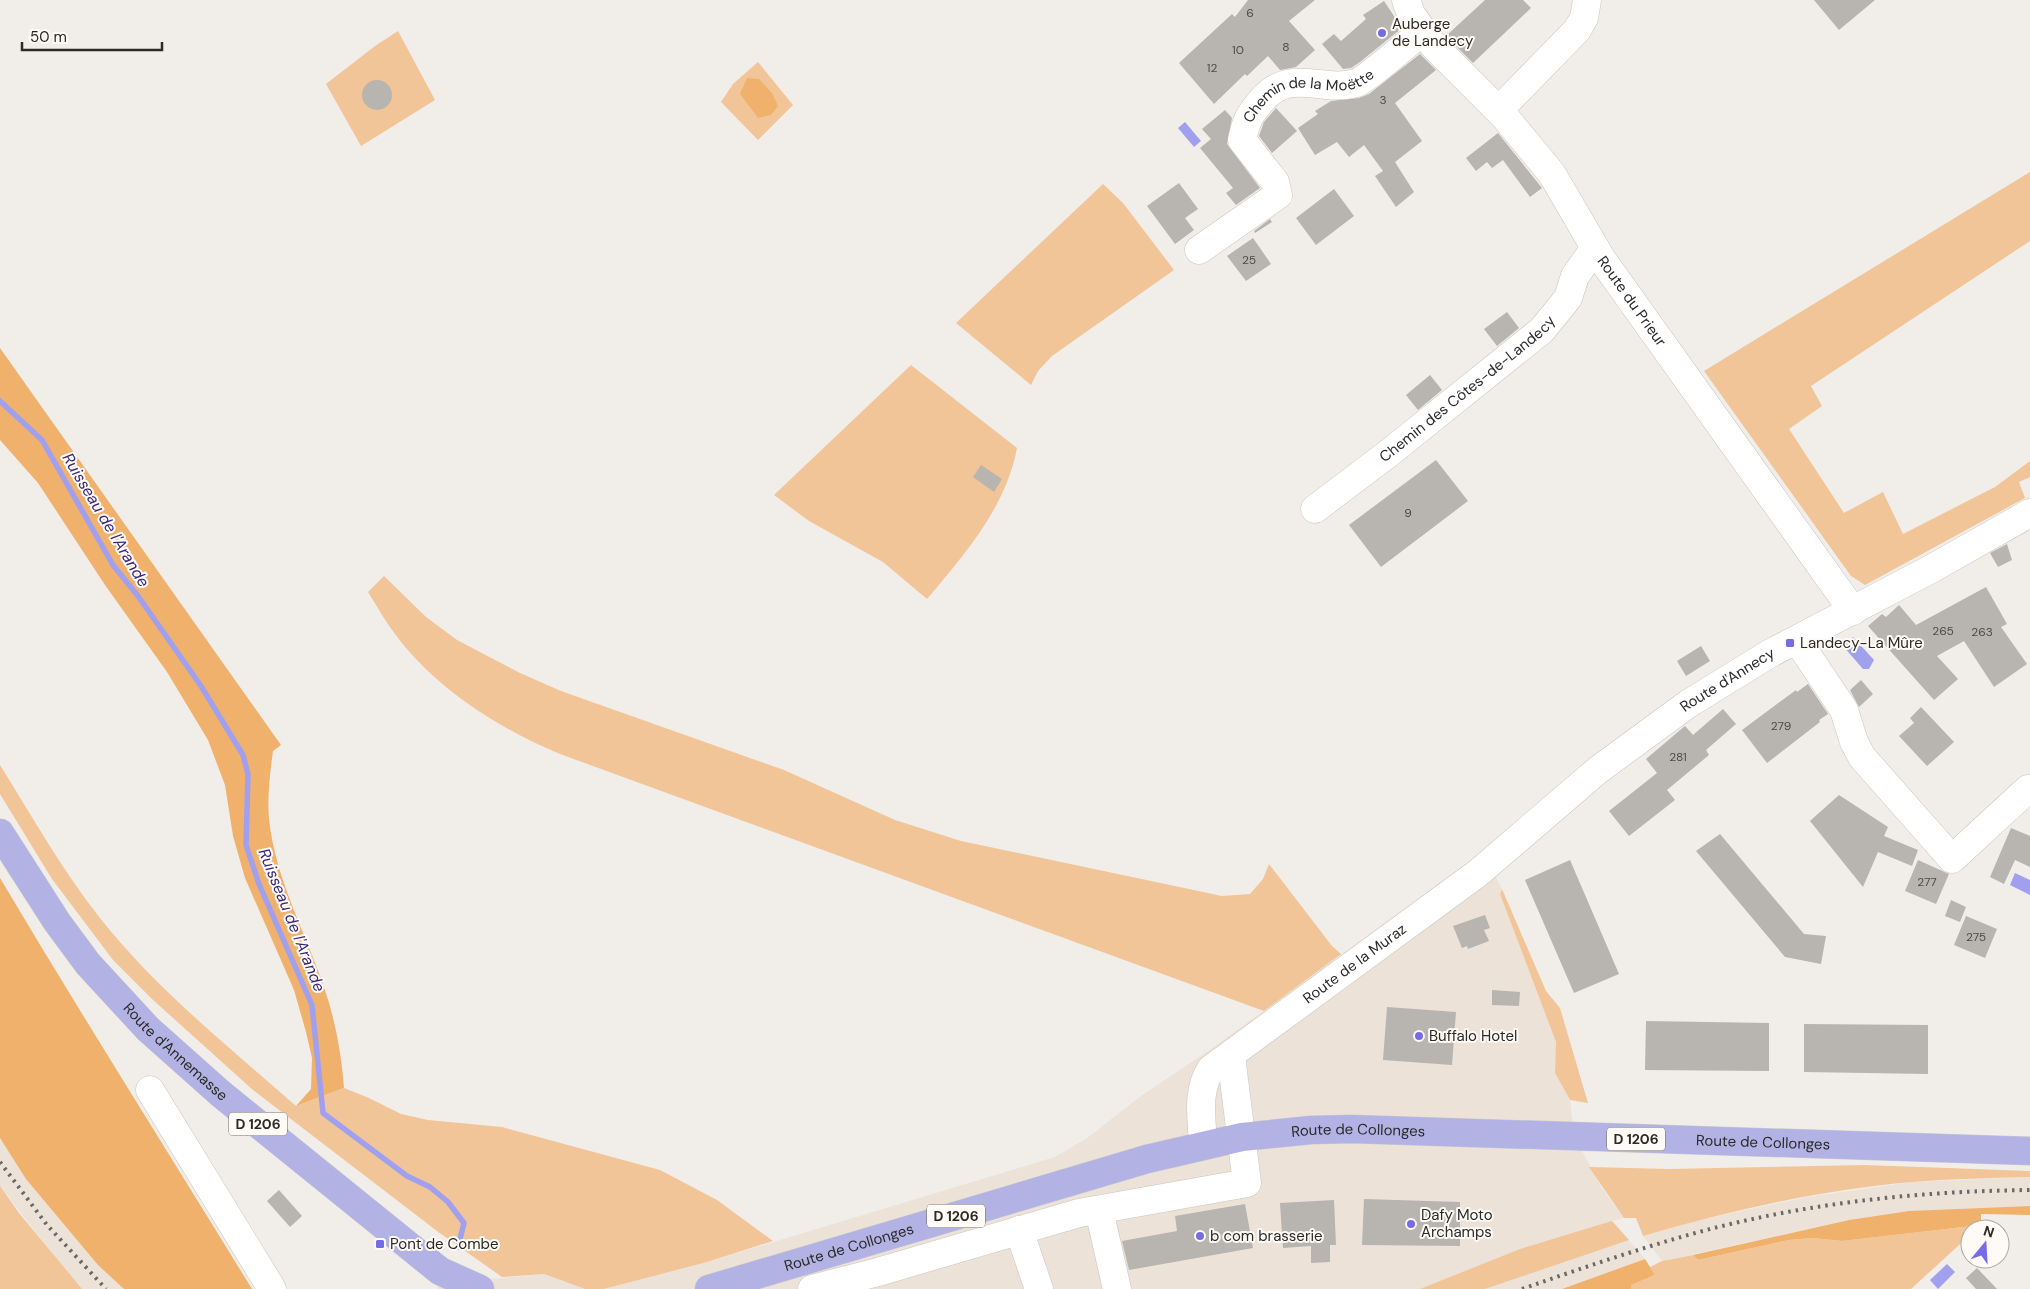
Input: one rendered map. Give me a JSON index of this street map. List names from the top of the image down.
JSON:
{
  "streets": {
    "main road": ["Route d'Annemasse", "D 1206", "Route de Collonges"],
    "street": [
      "Chemin de la Moëtte",
      "Route du Prieur",
      "Chemin des Côtes-de-Landecy",
      "Route d'Annecy",
      "Route de la Muraz"
    ]
  },
  "crossings": [
    ["Chemin de la Moëtte", "Route du Prieur"],
    ["Route du Prieur", "Chemin des Côtes-de-Landecy"],
    ["Route du Prieur", "Route d'Annecy"],
    ["Route d'Annecy", "Route de la Muraz"],
    ["Route de la Muraz", "Route de Collonges"]
  ],
  "water": ["Ruisseau de l'Arande"],
  "places": {
    "other": [
      "Auberge de Landecy",
      "Buffalo Hotel",
      "Dafy Moto Archamps",
      "b com brasserie"
    ],
    "transit": ["Landecy-La Mûre", "Pont de Combe"]
  },
  "house_numbers": [
    "6",
    "8",
    "10",
    "12",
    "3",
    "25",
    "9",
    "265",
    "263",
    "279",
    "281",
    "277",
    "275"
  ],
  "scale_bar": "50 m",
  "north": "top"
}
